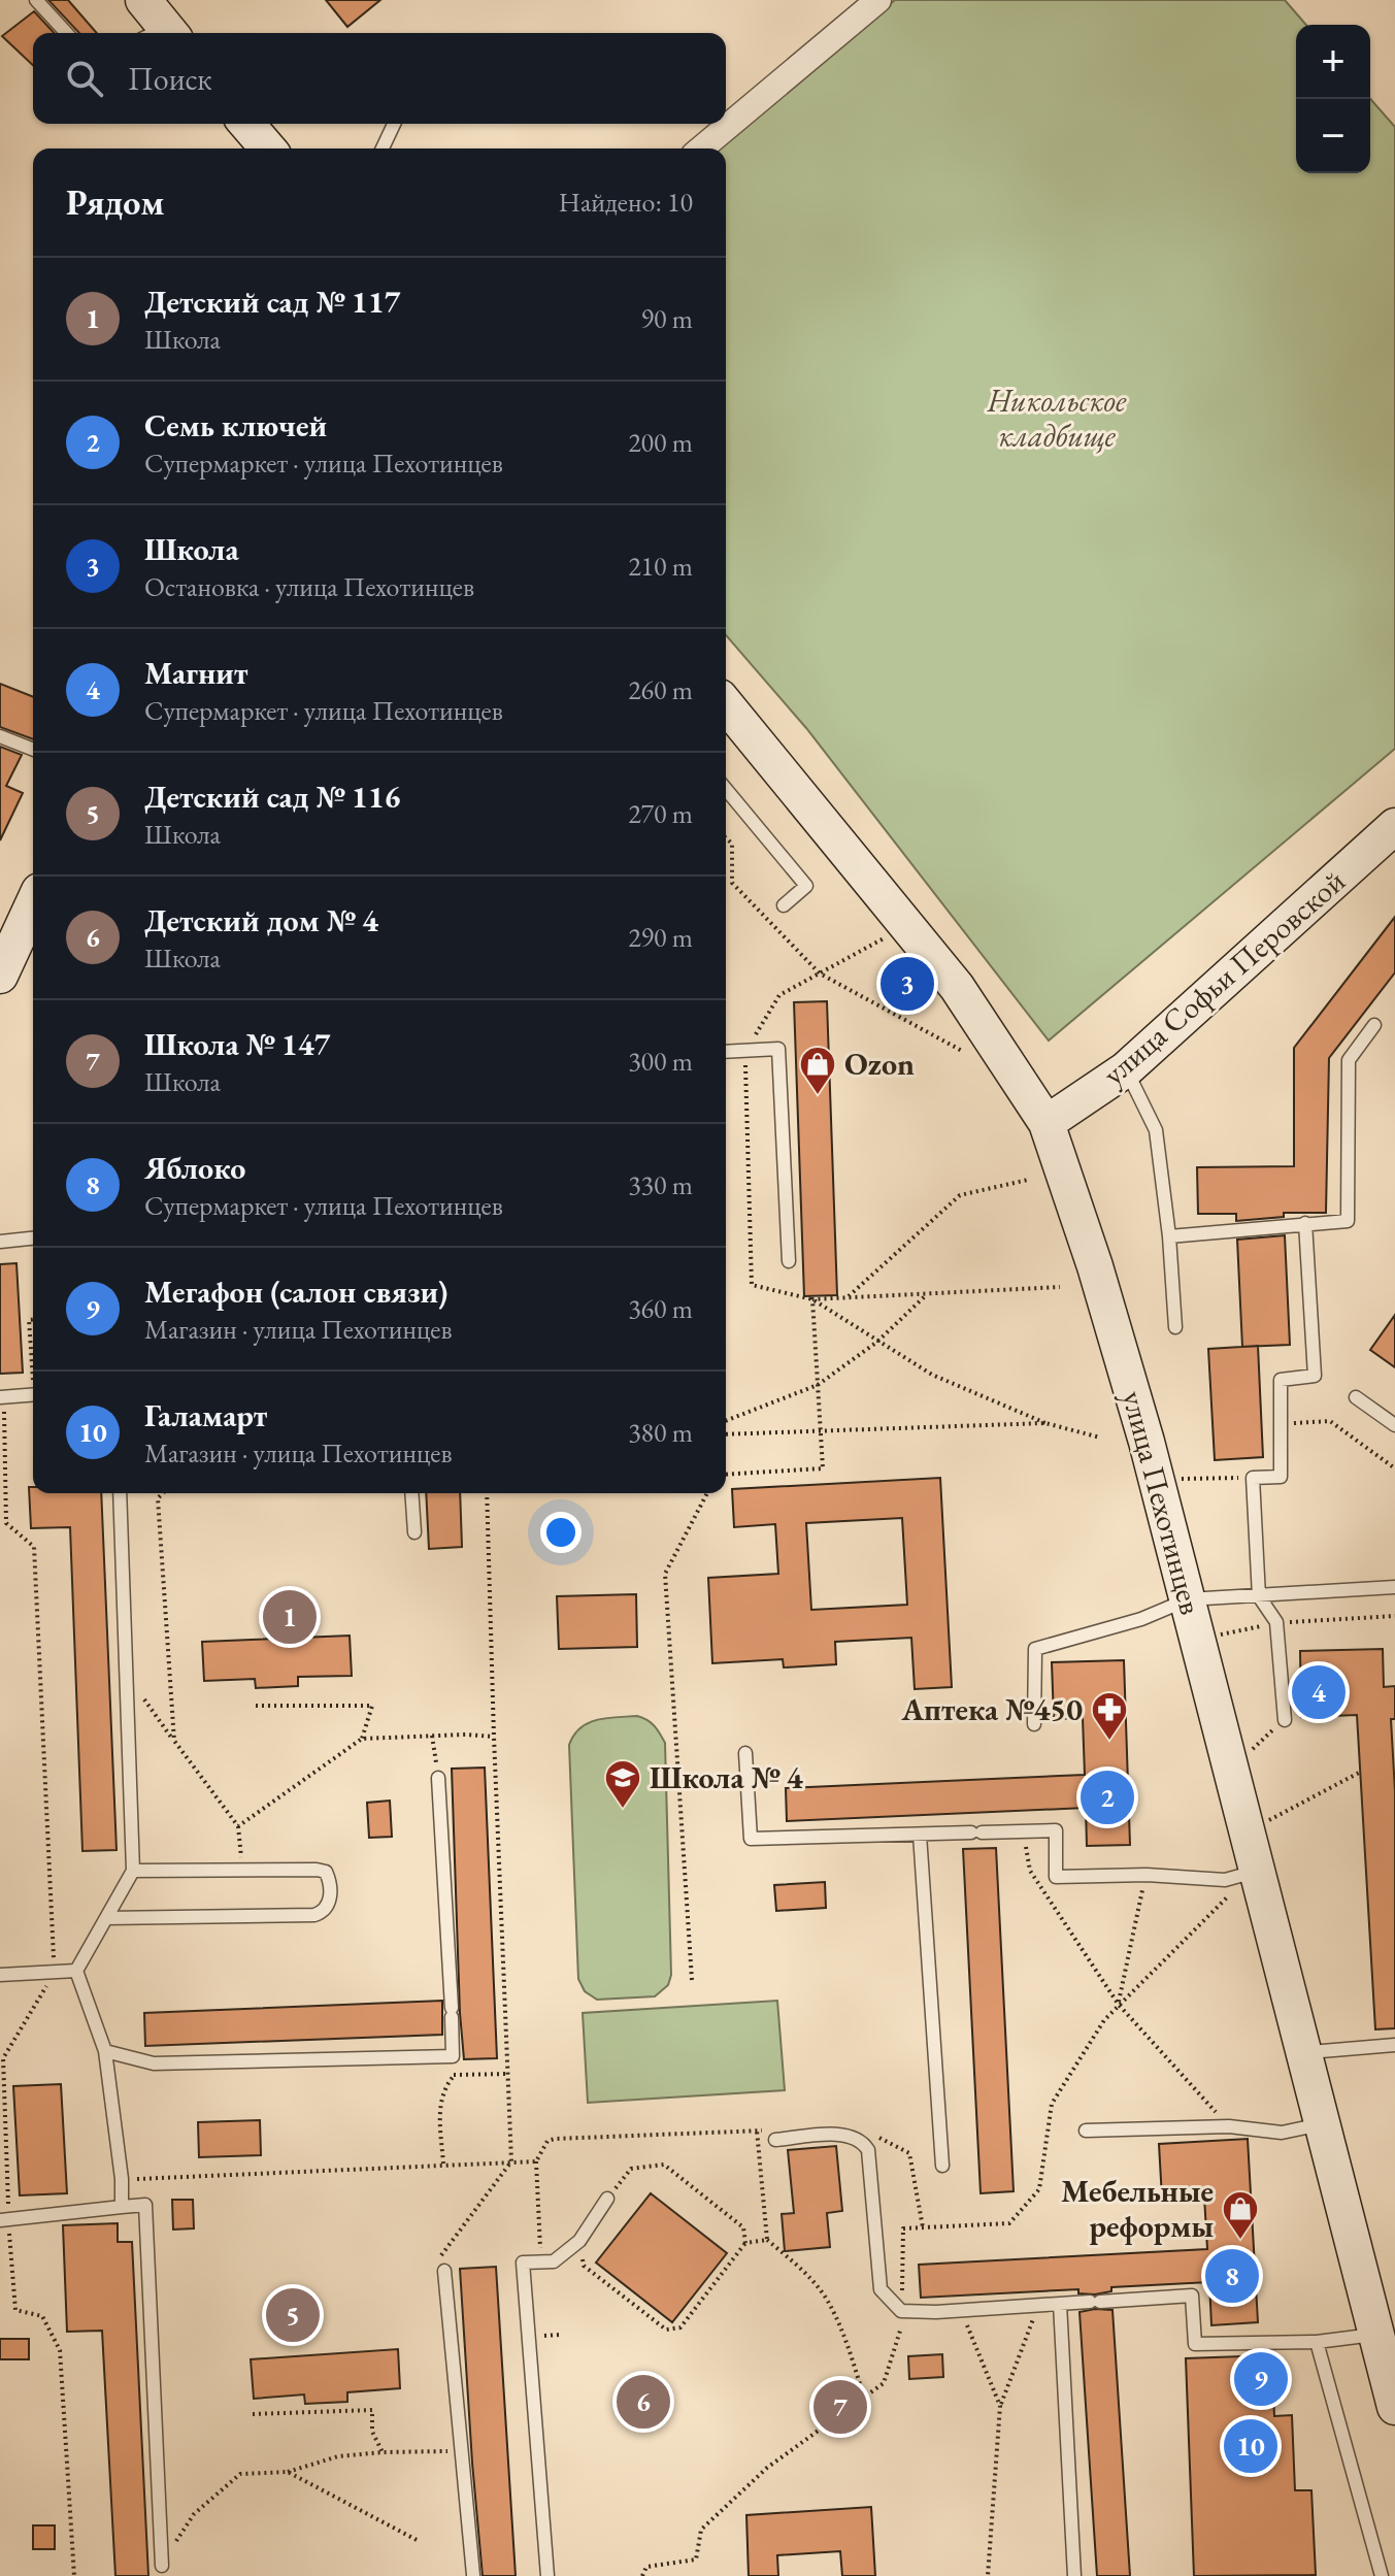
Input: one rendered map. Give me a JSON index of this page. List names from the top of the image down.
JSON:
{
  "streets": {
    "main road": ["улица Софьи Перовской", "улица Пехотинцев"]
  },
  "crossings": [
    ["улица Софьи Перовской", "улица Пехотинцев"]
  ],
  "parks": ["Никольское кладбище"],
  "places": {
    "shop": ["Ozon", "Мебельные реформы"],
    "pharmacy": ["Аптека №450"],
    "school or university": ["Школа № 4"]
  },
  "page": {
    "map_buttons": ["+", "−"],
    "search": "Поиск",
    "heading": ["Рядом", "Найдено: 10"],
    "list": [
      {
        "mark": "1",
        "name": "Детский сад № 117",
        "note": "Школа",
        "value": "90 m"
      },
      {
        "mark": "2",
        "name": "Семь ключей",
        "note": "Супермаркет · улица Пехотинцев",
        "value": "200 m"
      },
      {
        "mark": "3",
        "name": "Школа",
        "note": "Остановка · улица Пехотинцев",
        "value": "210 m"
      },
      {
        "mark": "4",
        "name": "Магнит",
        "note": "Супермаркет · улица Пехотинцев",
        "value": "260 m"
      },
      {
        "mark": "5",
        "name": "Детский сад № 116",
        "note": "Школа",
        "value": "270 m"
      },
      {
        "mark": "6",
        "name": "Детский дом № 4",
        "note": "Школа",
        "value": "290 m"
      },
      {
        "mark": "7",
        "name": "Школа № 147",
        "note": "Школа",
        "value": "300 m"
      },
      {
        "mark": "8",
        "name": "Яблоко",
        "note": "Супермаркет · улица Пехотинцев",
        "value": "330 m"
      },
      {
        "mark": "9",
        "name": "Мегафон (салон связи)",
        "note": "Магазин · улица Пехотинцев",
        "value": "360 m"
      },
      {
        "mark": "10",
        "name": "Галамарт",
        "note": "Магазин · улица Пехотинцев",
        "value": "380 m"
      }
    ],
    "pins": [
      "3",
      "1",
      "4",
      "2",
      "8",
      "5",
      "9",
      "6",
      "7",
      "10"
    ]
  }
}
